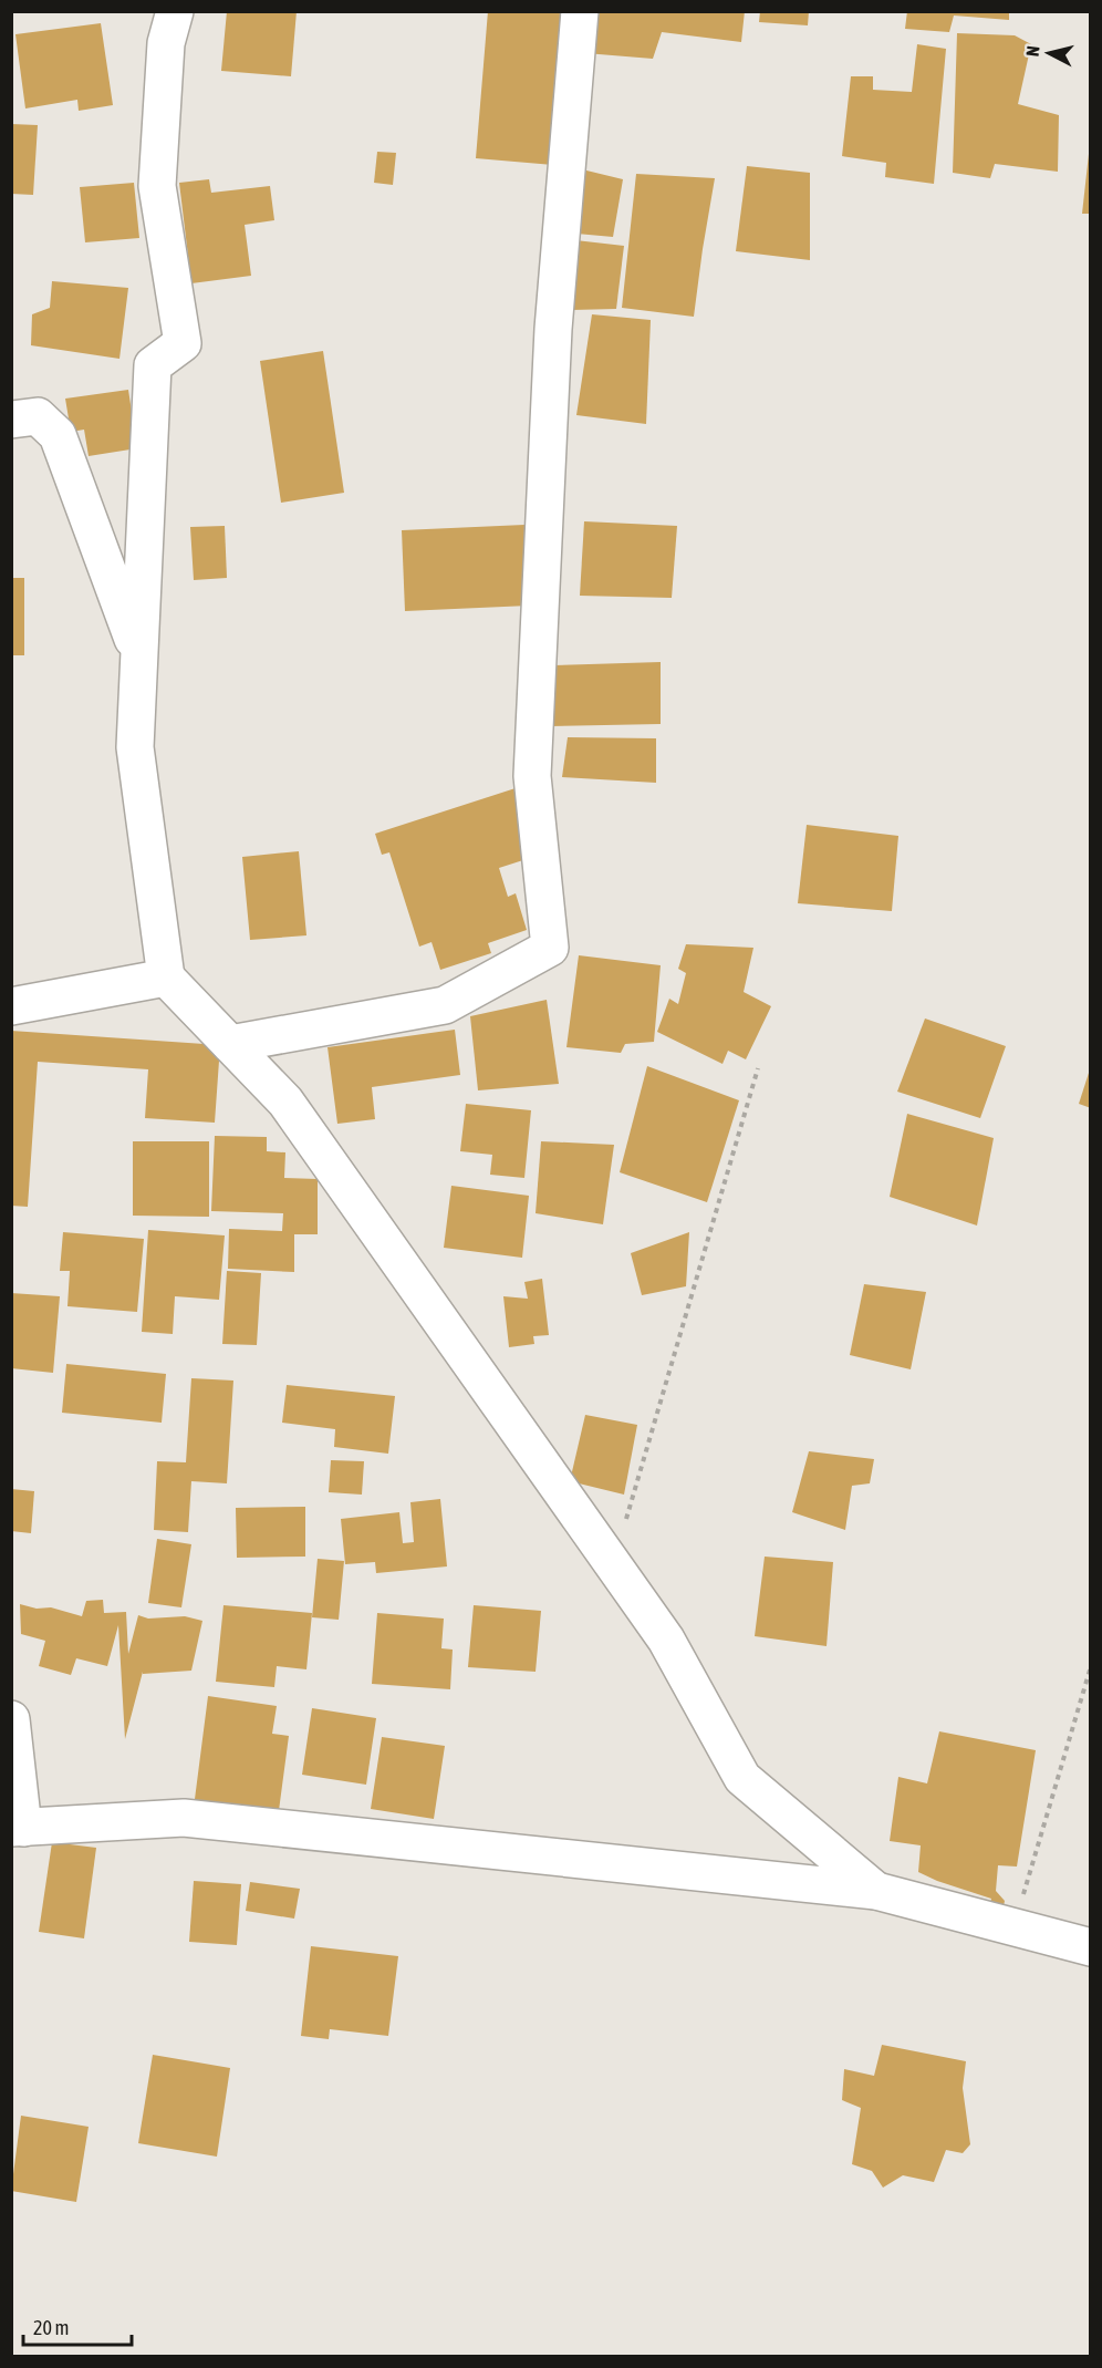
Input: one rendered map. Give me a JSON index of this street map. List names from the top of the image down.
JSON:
{
  "scale_bar": "20 m",
  "north": "left"
}
